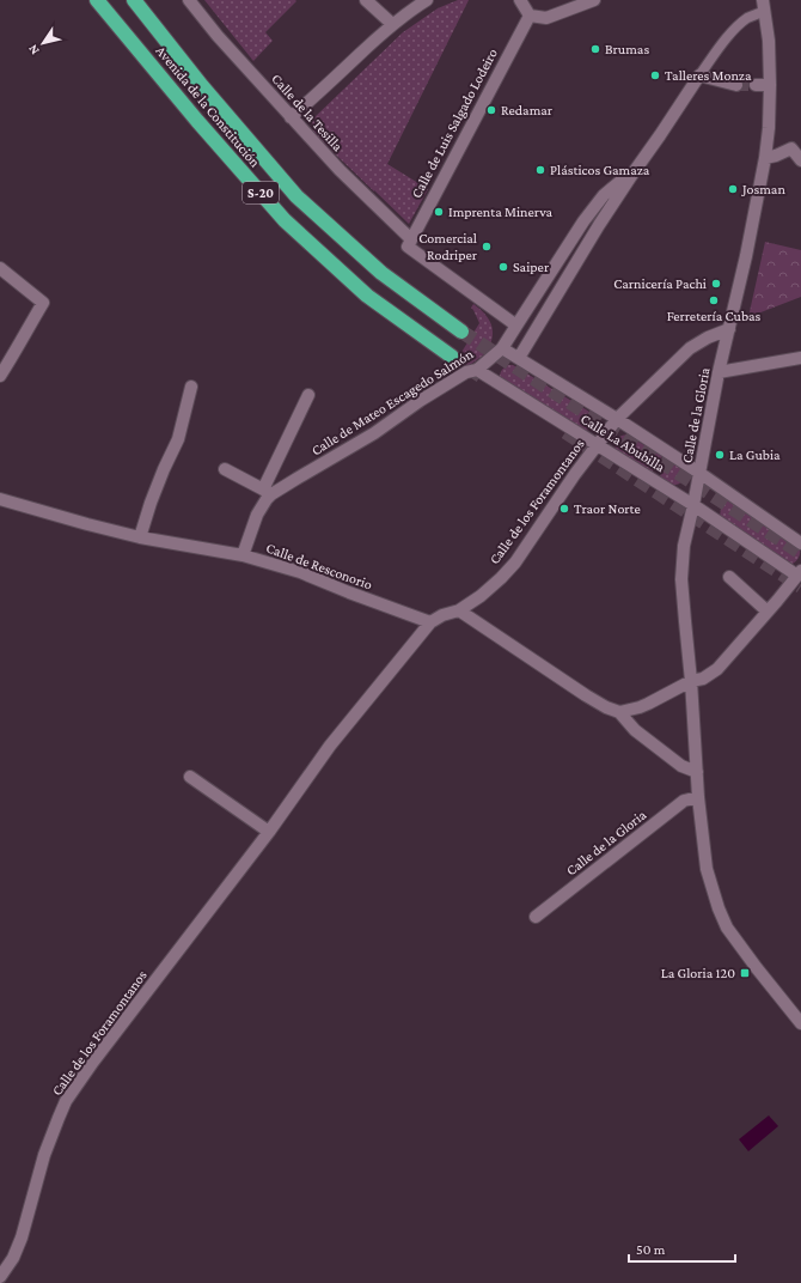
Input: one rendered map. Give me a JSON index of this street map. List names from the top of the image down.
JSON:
{
  "streets": {
    "highway": ["Avenida de la Constitución", "S-20"],
    "street": [
      "Calle de la Tesilla",
      "Calle de Luis Salgado Lodeiro",
      "Calle de Mateo Escagedo Salmón",
      "Calle de la Gloria",
      "Calle La Abubilla",
      "Calle de los Foramontanos",
      "Calle de Resconorio"
    ]
  },
  "crossings": [
    ["Calle de la Tesilla", "Calle de Luis Salgado Lodeiro"],
    ["Calle de Mateo Escagedo Salmón", "Calle La Abubilla"],
    ["Calle de Mateo Escagedo Salmón", "Calle de Resconorio"],
    ["Calle de la Gloria", "Calle La Abubilla"],
    ["Calle de la Gloria", "Calle de los Foramontanos"],
    ["Calle La Abubilla", "Calle de los Foramontanos"],
    ["Calle de los Foramontanos", "Calle de Resconorio"]
  ],
  "places": {
    "other": [
      "Brumas",
      "Talleres Monza",
      "Redamar",
      "Plásticos Gamaza",
      "Josman",
      "Imprenta Minerva",
      "Comercial Rodriper",
      "Saiper",
      "Carnicería Pachi",
      "Ferretería Cubas",
      "La Gubia",
      "Traor Norte"
    ],
    "transit": ["La Gloria 120"]
  },
  "scale_bar": "50 m",
  "north": "bottom left"
}
